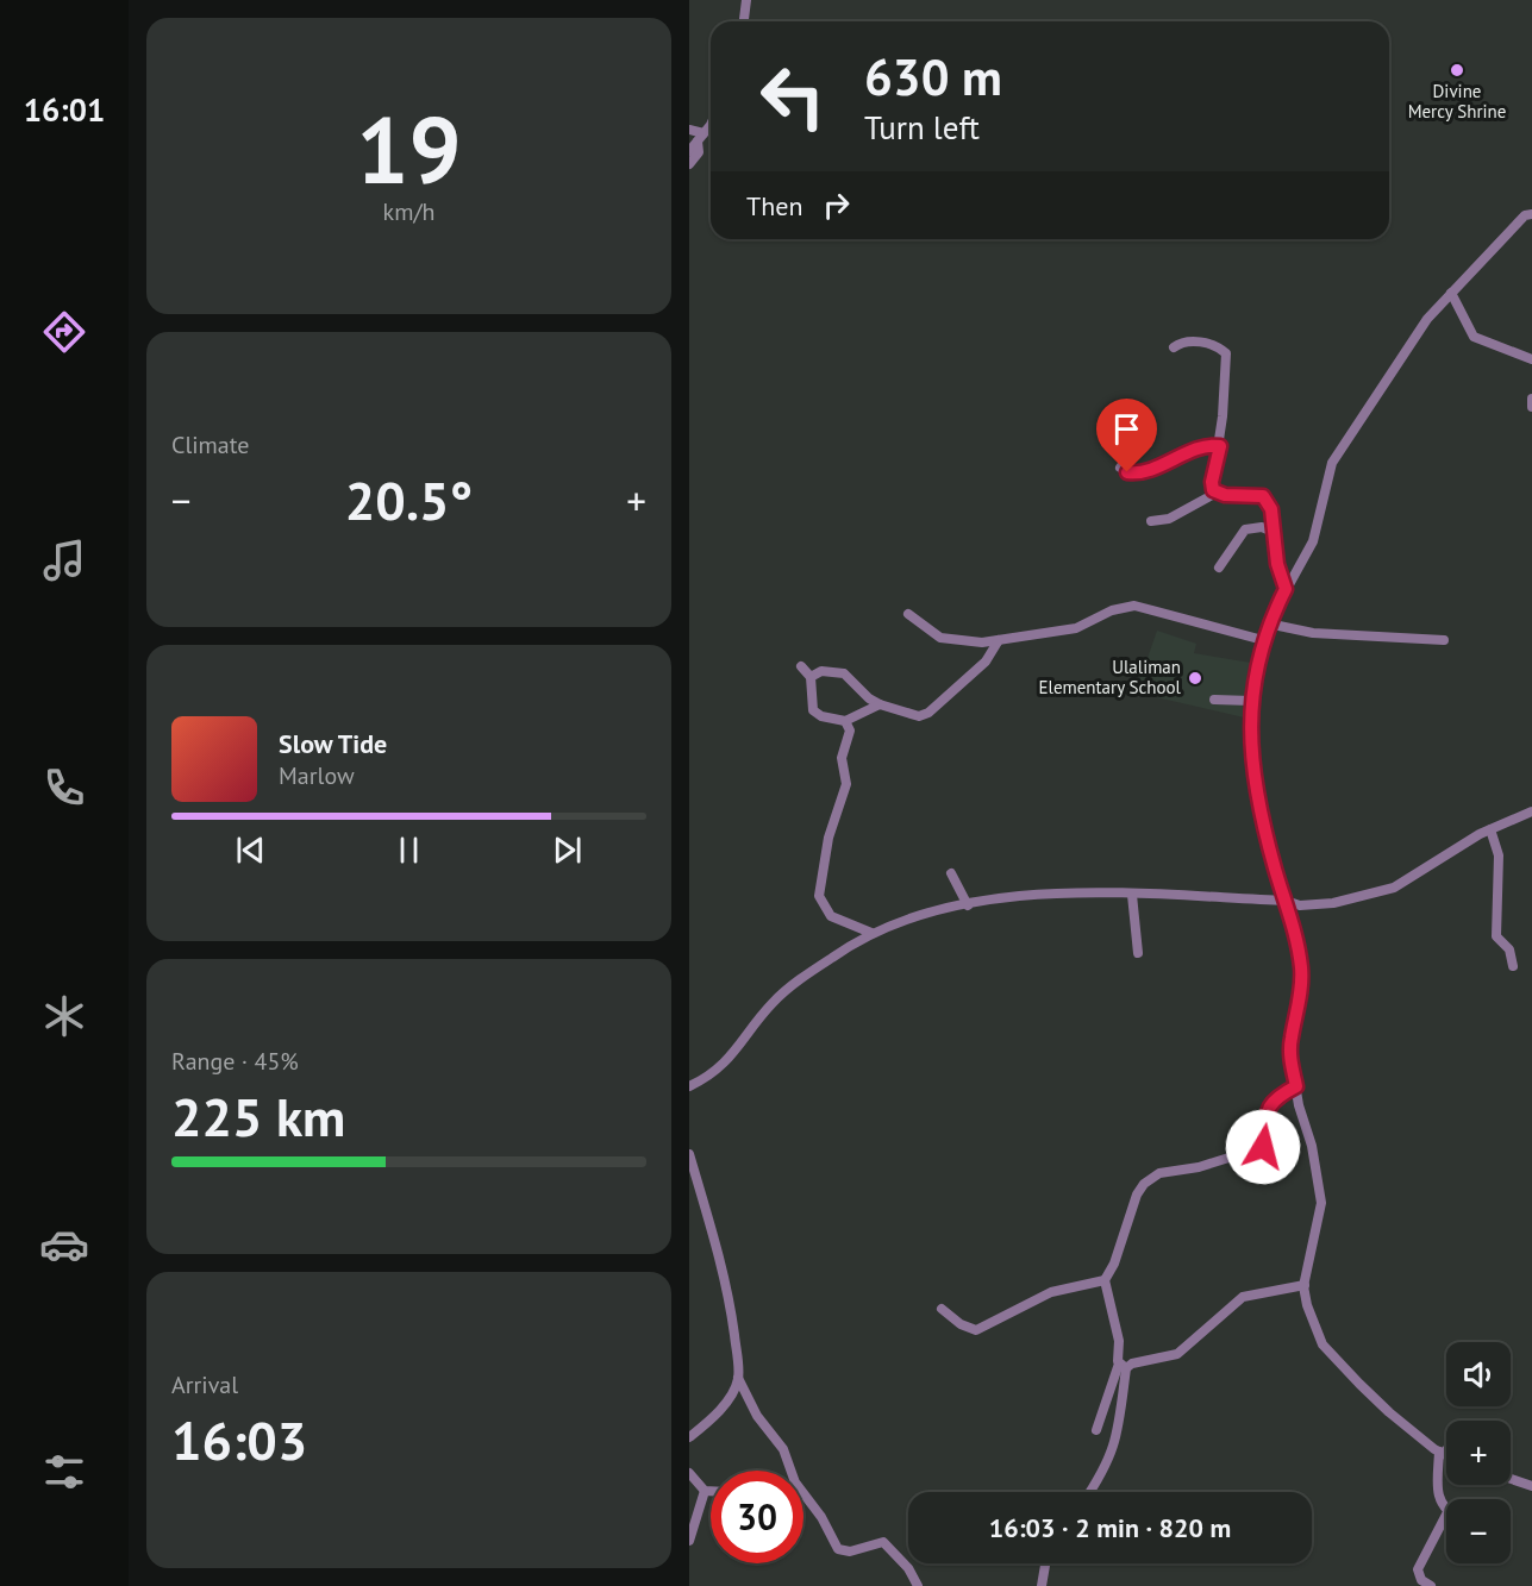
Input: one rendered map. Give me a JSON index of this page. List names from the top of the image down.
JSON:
{
  "places": ["Divine Mercy Shrine", "Ulaliman Elementary School"],
  "page": {
    "tabs": "16:01",
    "tile": [
      ["19", "km/h"],
      "Climate",
      ["Range · 45%", "225 km"],
      ["Arrival", "16:03"]
    ],
    "turn": ["630 m", "Turn left"],
    "then": "Then",
    "heat": ["−", "20.5°", "+"],
    "song": ["Slow Tide", "Marlow"],
    "map_buttons": ["+", "−"],
    "limit": "30",
    "trip": "16:03 · 2 min · 820 m"
  }
}
